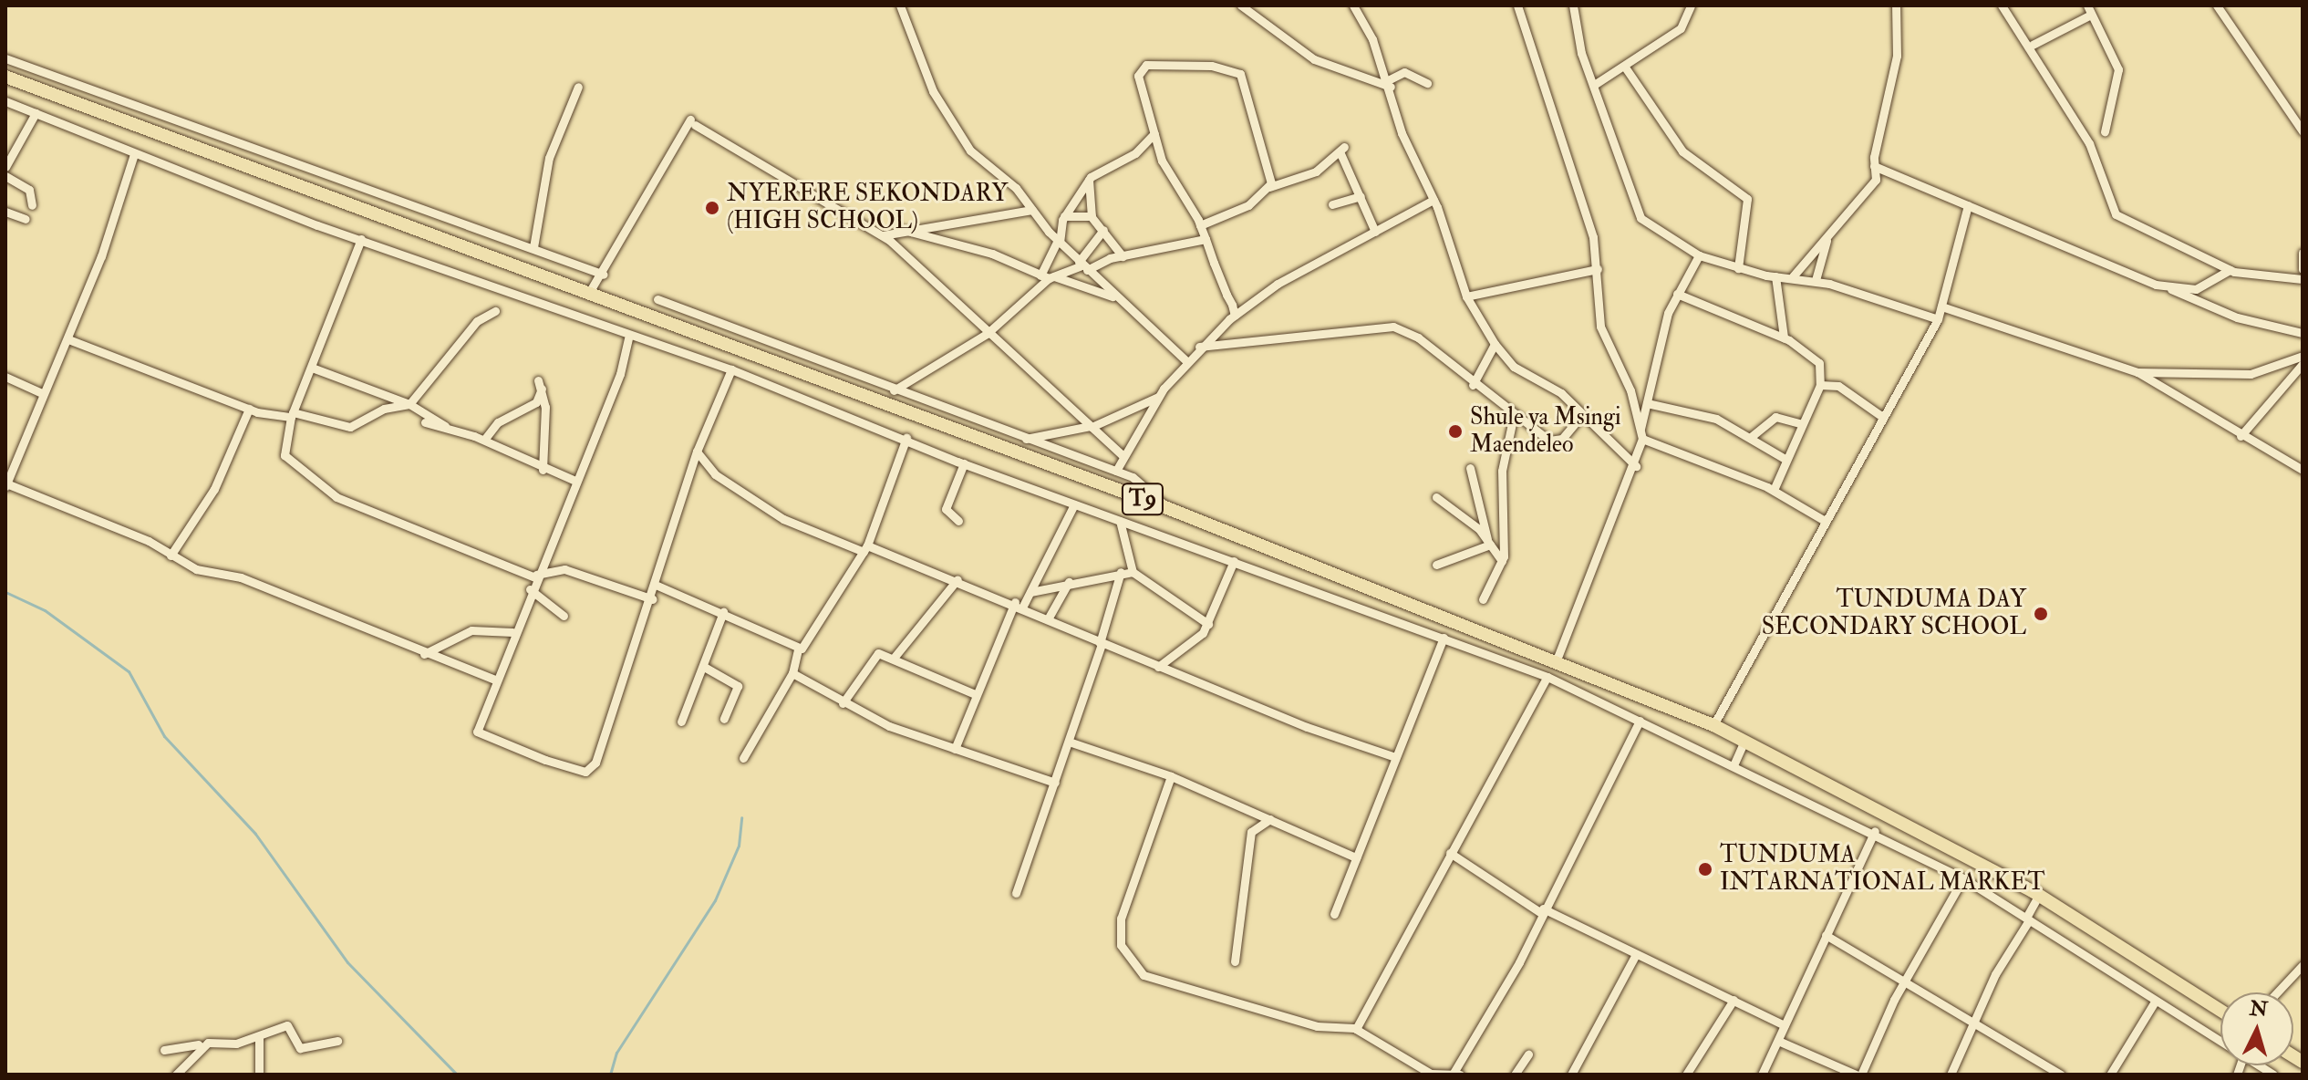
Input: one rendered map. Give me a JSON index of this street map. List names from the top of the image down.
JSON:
{
  "streets": {
    "highway": ["T9"]
  },
  "places": [
    "NYERERE SEKONDARY (HIGH SCHOOL)",
    "Shule ya Msingi Maendeleo",
    "TUNDUMA DAY SECONDARY SCHOOL",
    "TUNDUMA INTARNATIONAL MARKET"
  ],
  "north": "top"
}
